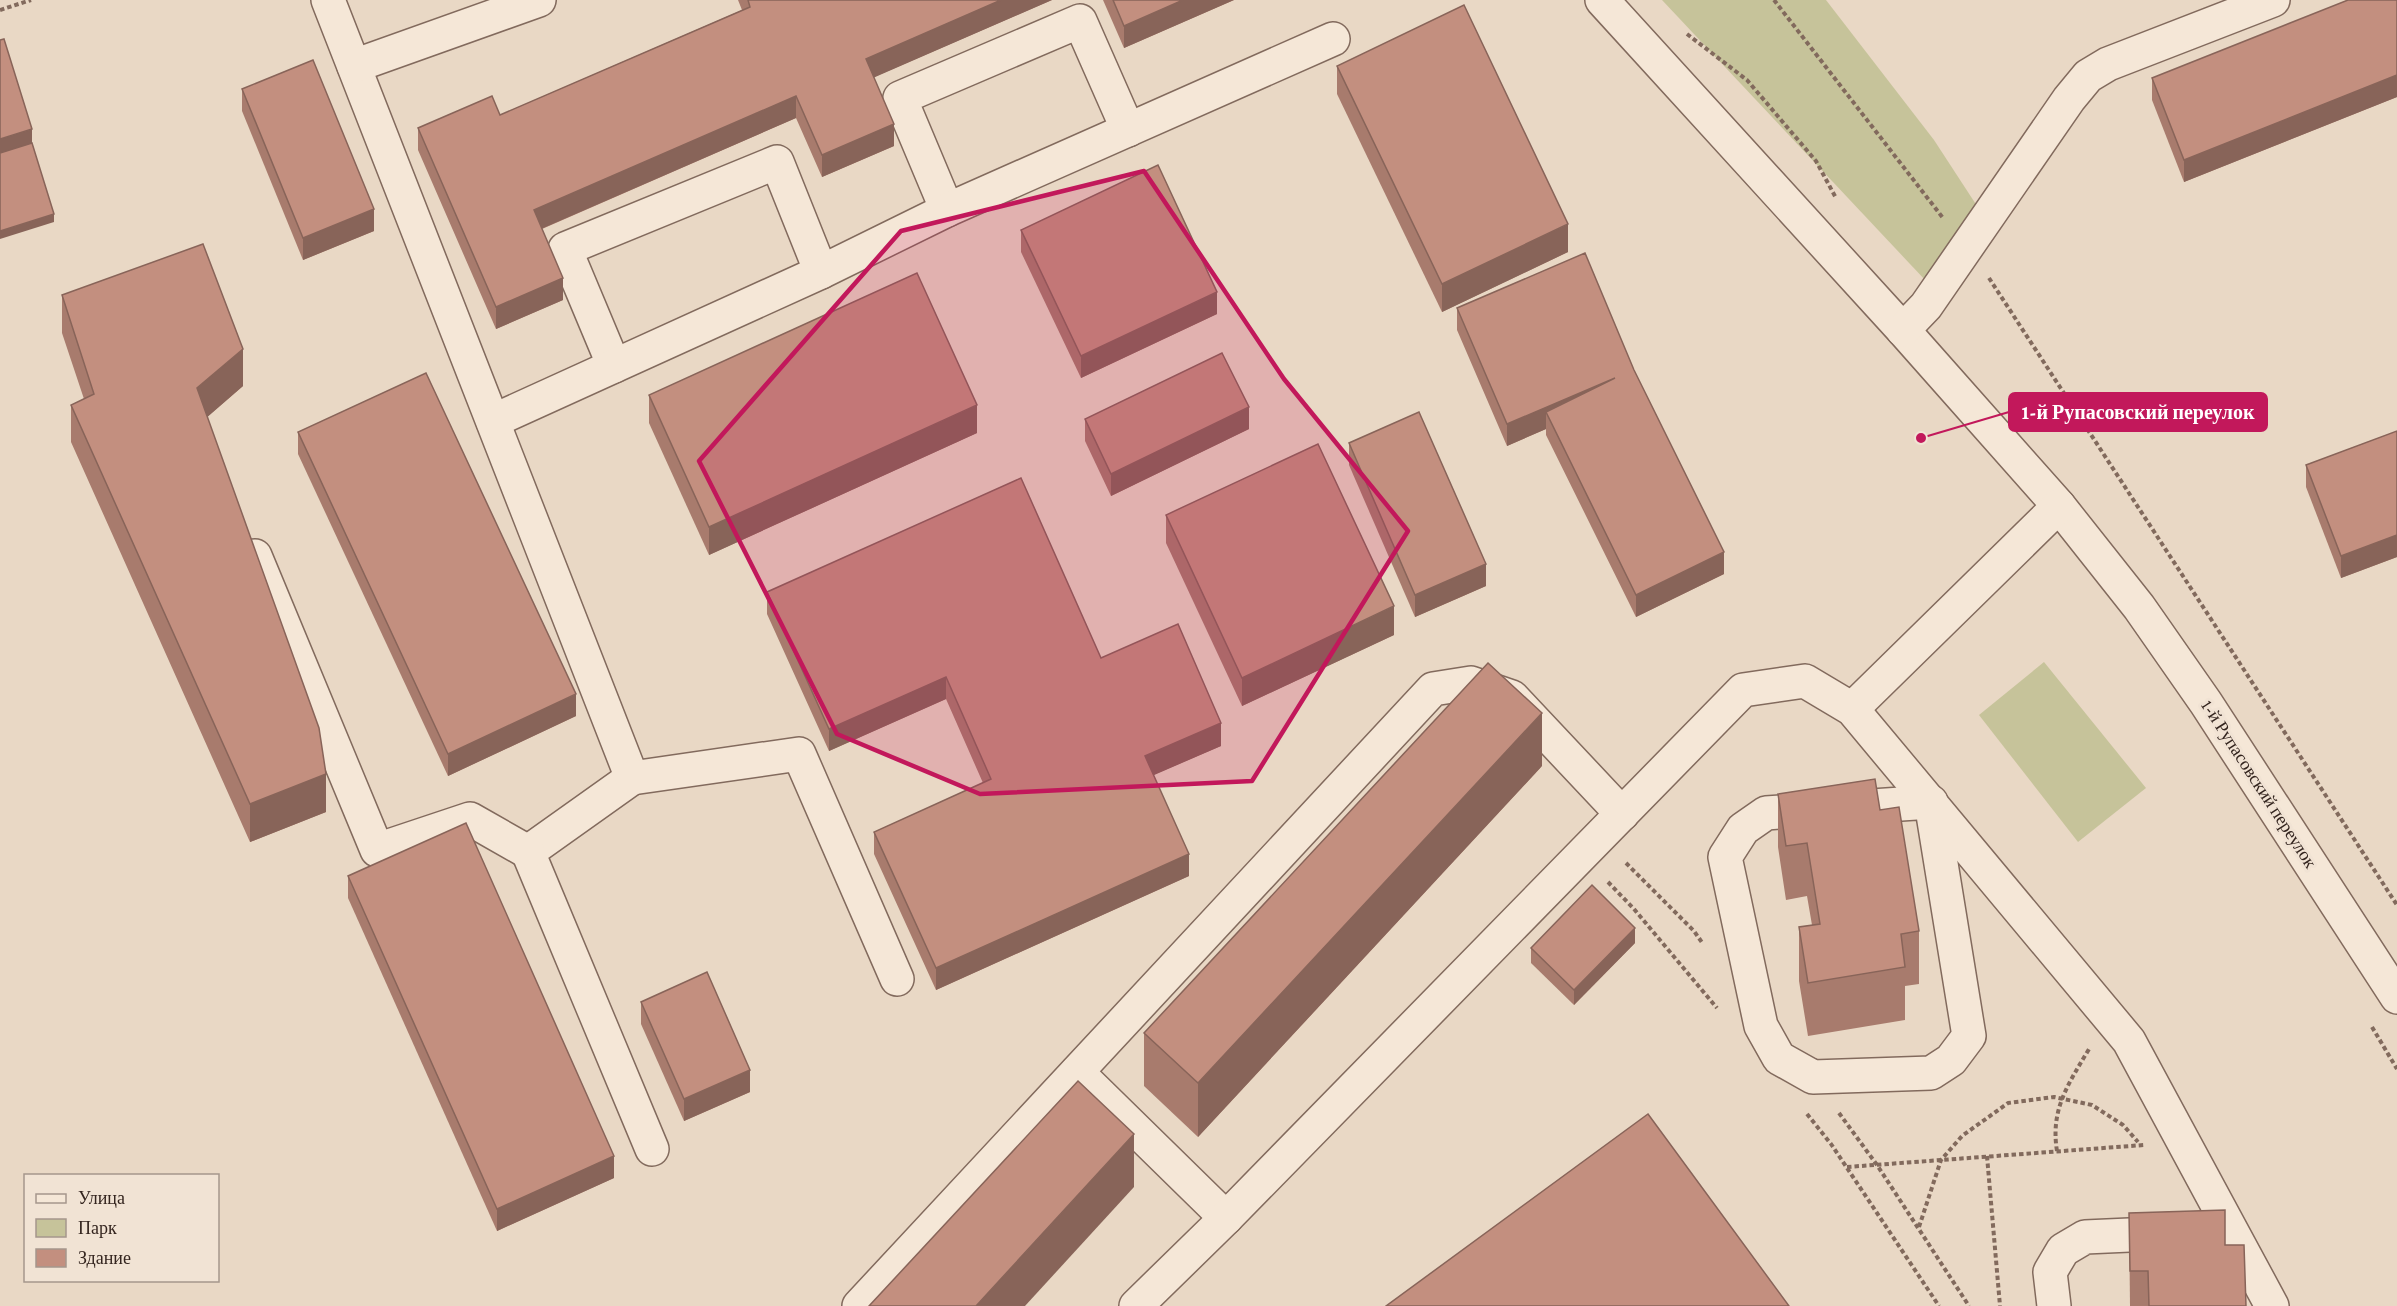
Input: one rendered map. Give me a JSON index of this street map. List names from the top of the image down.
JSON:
{
  "streets": {
    "street": ["1-й Рупасовский переулок"]
  },
  "places": ["1-й Рупасовский переулок"],
  "legend": ["Улица", "Парк", "Здание"]
}
